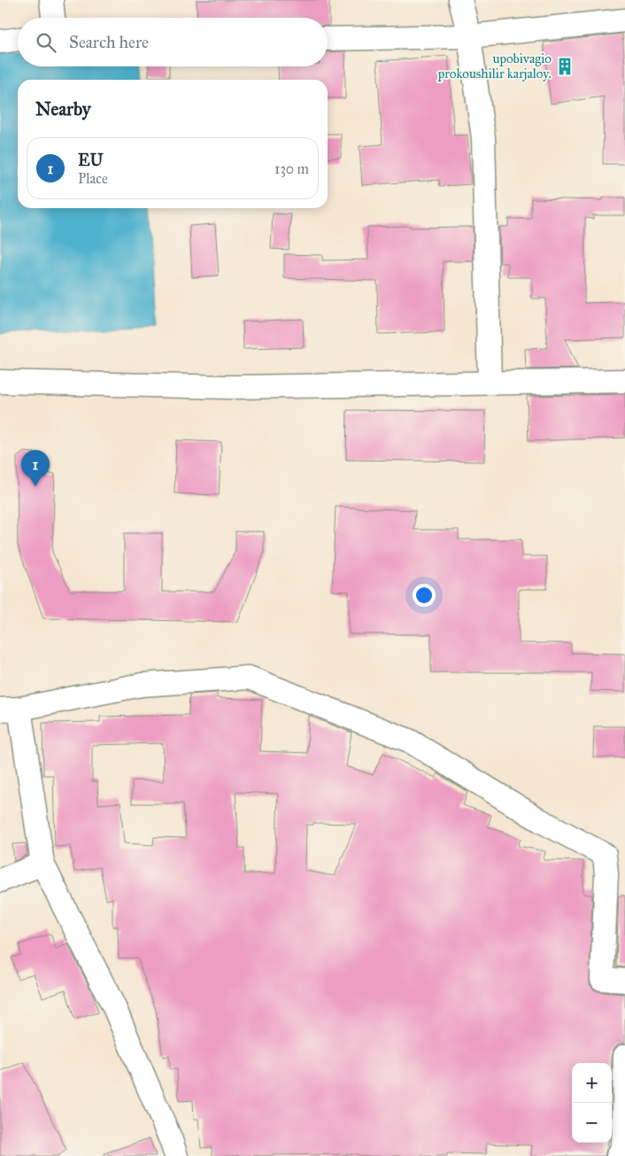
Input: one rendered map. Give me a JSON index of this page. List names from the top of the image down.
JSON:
{
  "places": {
    "building": ["upobivagio prokoushilir karjaloy."]
  },
  "page": {
    "search": "Search here",
    "heading": "Nearby",
    "list": [
      {
        "mark": "1",
        "name": "EU",
        "note": "Place",
        "value": "130 m"
      }
    ],
    "pins": "1",
    "map_buttons": ["+", "−"]
  }
}
